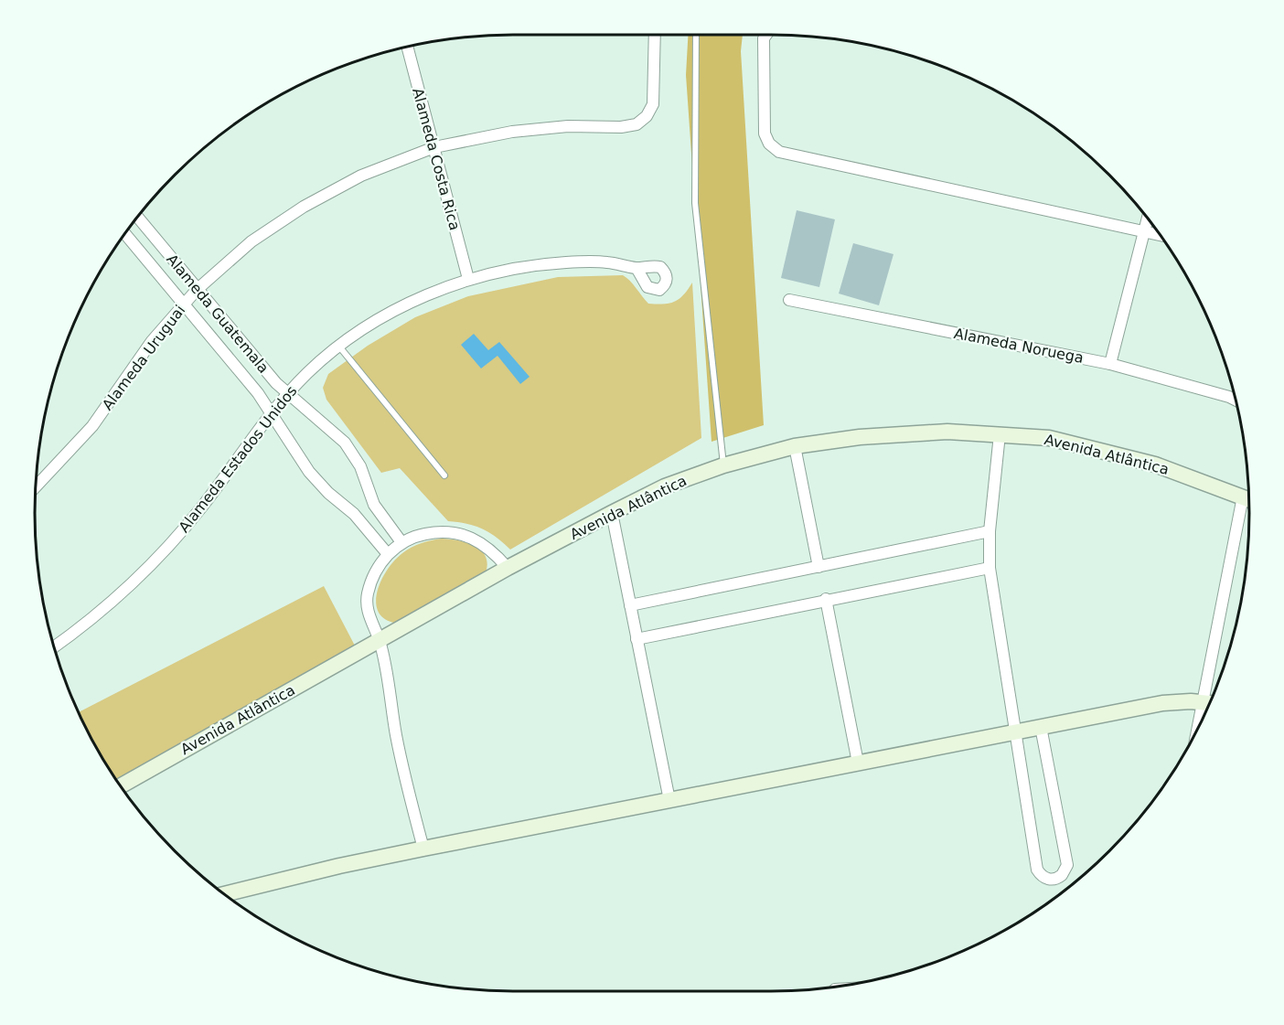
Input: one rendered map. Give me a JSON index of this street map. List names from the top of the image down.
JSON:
{
  "streets": {
    "street": [
      "Alameda Costa Rica",
      "Alameda Guatemala",
      "Alameda Noruega",
      "Alameda Uruguai",
      "Avenida Atlântica",
      "Alameda Estados Unidos"
    ]
  },
  "crossings": [
    ["Alameda Costa Rica", "Alameda Uruguai"],
    ["Alameda Costa Rica", "Alameda Estados Unidos"],
    ["Alameda Guatemala", "Alameda Uruguai"],
    ["Alameda Guatemala", "Alameda Estados Unidos"]
  ]
}
